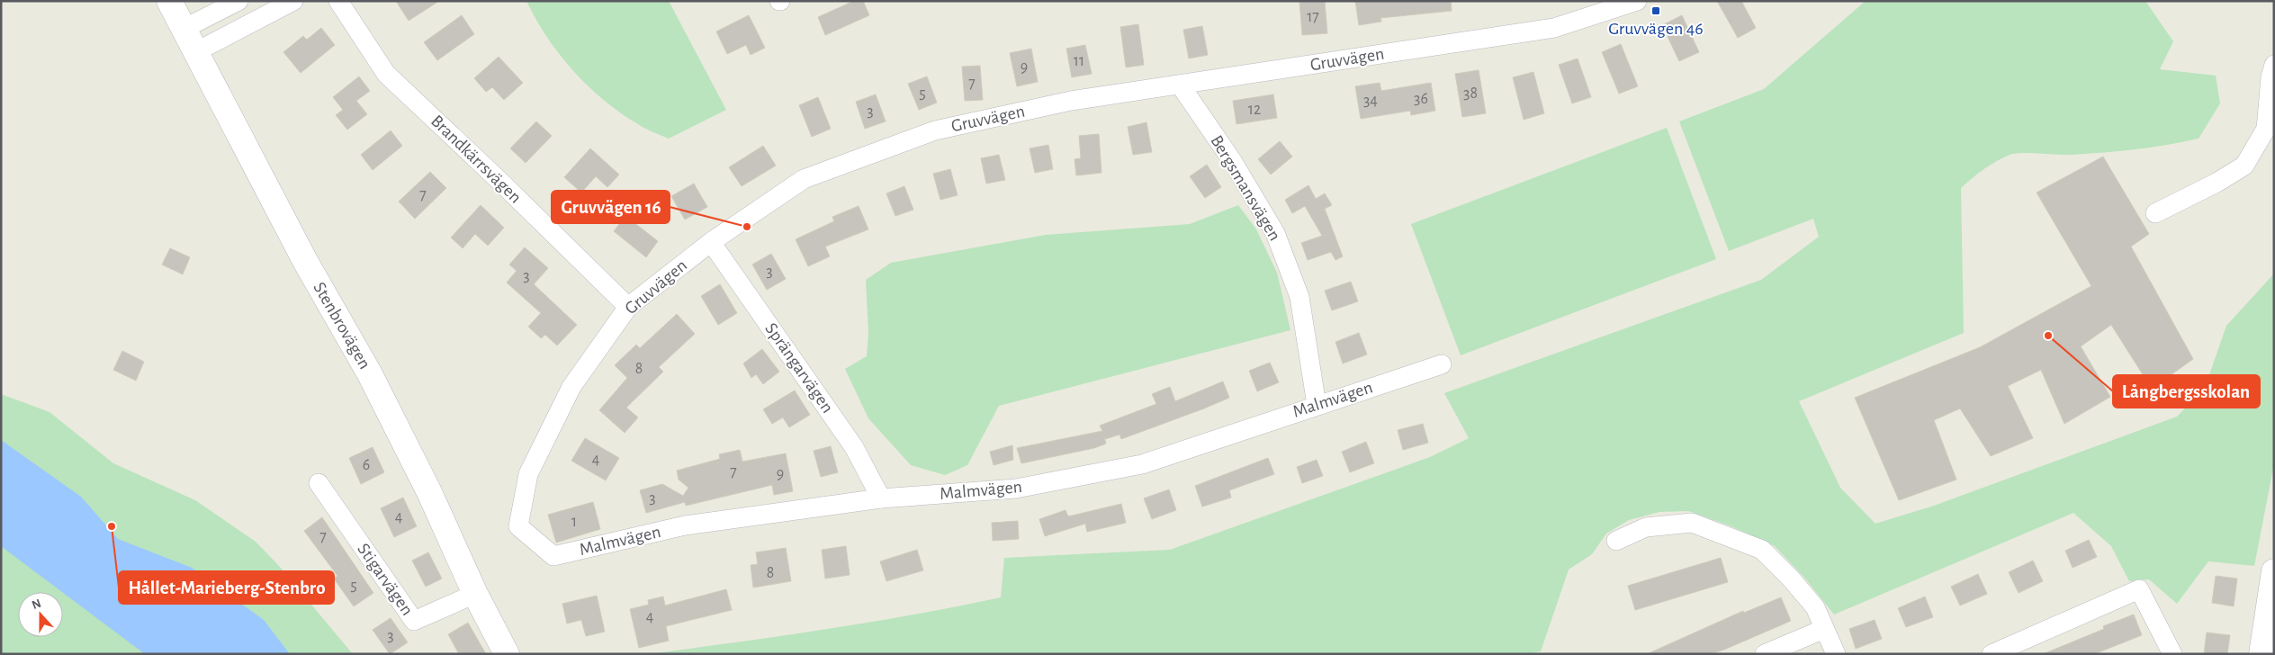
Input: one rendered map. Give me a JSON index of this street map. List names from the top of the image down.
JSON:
{
  "streets": {
    "street": [
      "Gruvvägen",
      "Brandkärrsvägen",
      "Bergsmansvägen",
      "Stenbrovägen",
      "Sprängarvägen",
      "Malmvägen",
      "Stigarvägen"
    ]
  },
  "crossings": [
    ["Gruvvägen", "Brandkärrsvägen"],
    ["Gruvvägen", "Bergsmansvägen"],
    ["Gruvvägen", "Sprängarvägen"],
    ["Gruvvägen", "Malmvägen"],
    ["Bergsmansvägen", "Malmvägen"],
    ["Stenbrovägen", "Stigarvägen"],
    ["Sprängarvägen", "Malmvägen"]
  ],
  "places": {
    "transit": ["Gruvvägen 46"],
    "other": ["Gruvvägen 16", "Långbergsskolan", "Hållet-Marieberg-Stenbro"]
  },
  "house_numbers": [
    "17",
    "11",
    "9",
    "7",
    "5",
    "38",
    "36",
    "34",
    "12",
    "3",
    "7",
    "3",
    "3",
    "8",
    "4",
    "6",
    "7",
    "9",
    "3",
    "4",
    "1",
    "7",
    "8",
    "5",
    "4",
    "3"
  ],
  "north": "top"
}
